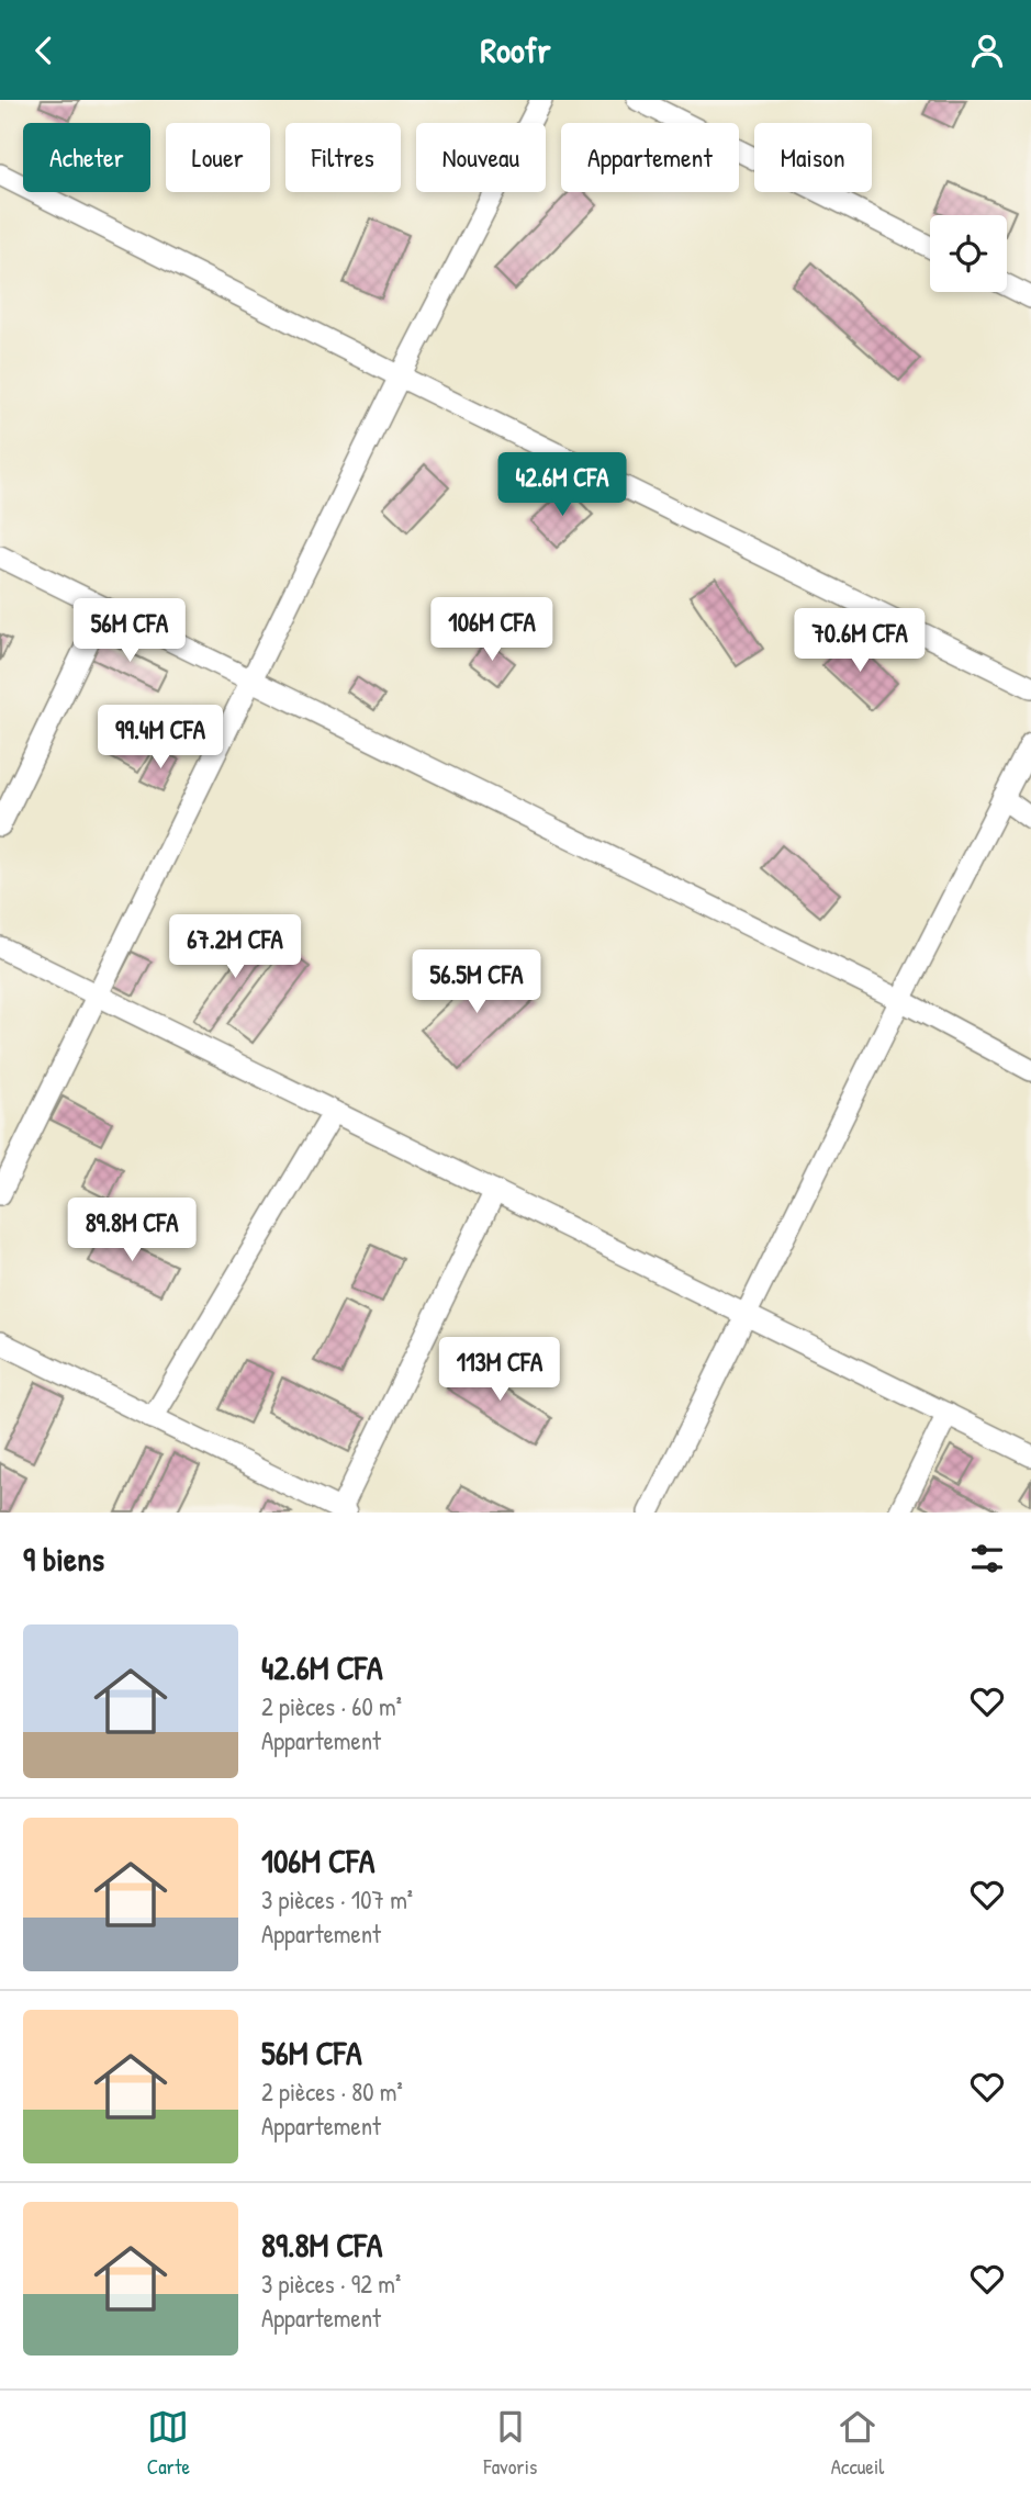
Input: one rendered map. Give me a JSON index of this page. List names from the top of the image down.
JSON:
{
  "page": {
    "header": "Roofr",
    "chip": [
      "Acheter",
      "Louer",
      "Filtres",
      "Nouveau",
      "Appartement",
      "Maison"
    ],
    "price": [
      "42.6M CFA",
      "106M CFA",
      "56M CFA",
      "70.6M CFA",
      "99.4M CFA",
      "67.2M CFA",
      "56.5M CFA",
      "89.8M CFA",
      "113M CFA"
    ],
    "heading": "9 biens",
    "list": [
      {
        "name": "42.6M CFA",
        "note": "2 pièces · 60 m² · Appartement"
      },
      {
        "name": "106M CFA",
        "note": "3 pièces · 107 m² · Appartement"
      },
      {
        "name": "56M CFA",
        "note": "2 pièces · 80 m² · Appartement"
      },
      {
        "name": "89.8M CFA",
        "note": "3 pièces · 92 m² · Appartement"
      }
    ],
    "tabs": ["Carte", "Favoris", "Accueil"]
  }
}
